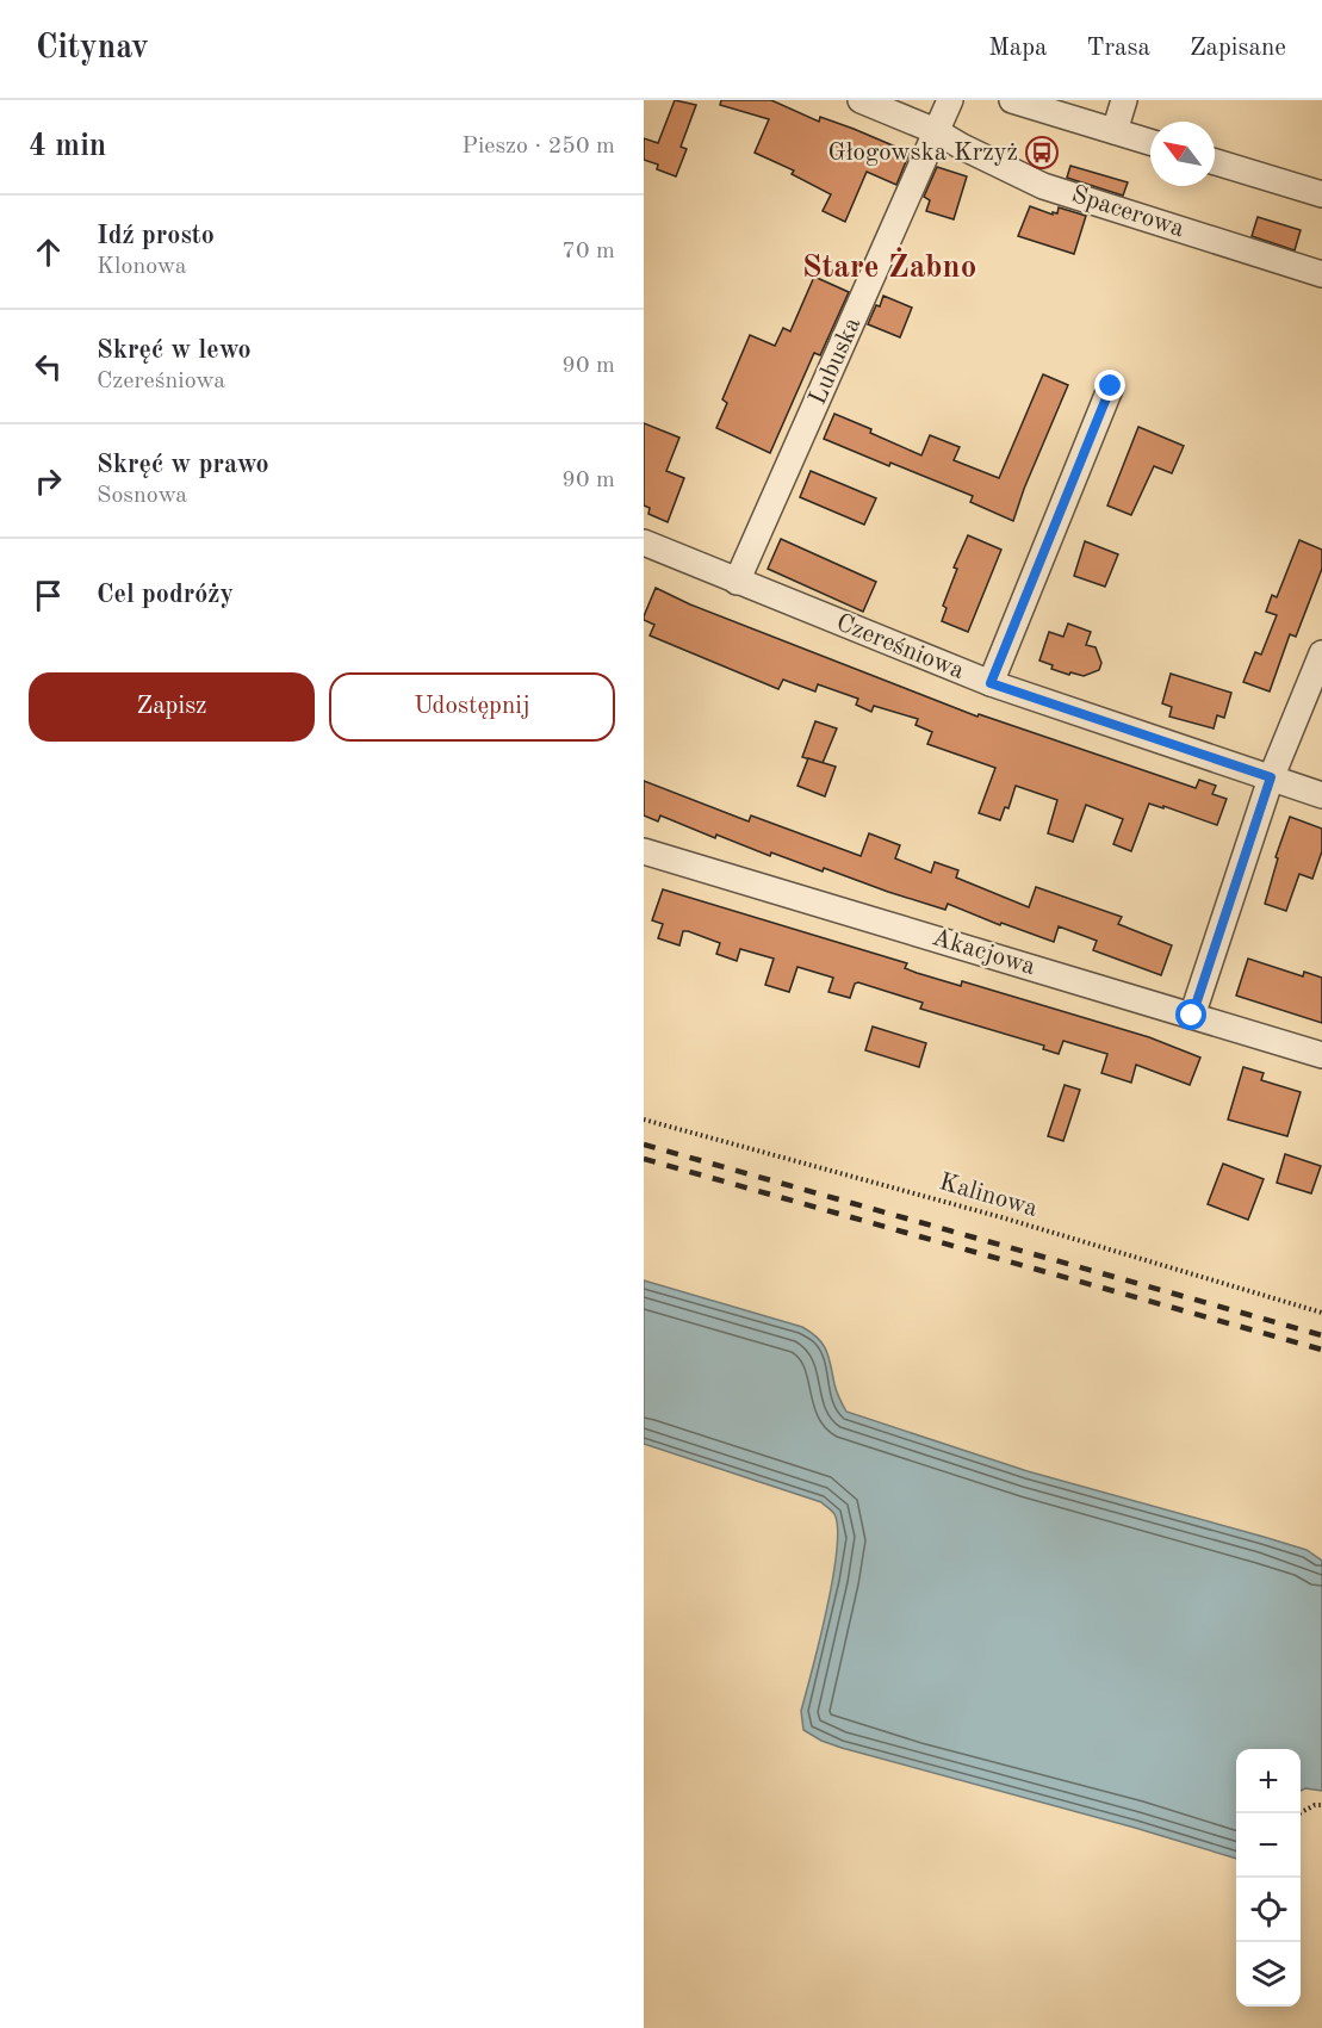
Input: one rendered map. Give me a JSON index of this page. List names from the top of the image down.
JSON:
{
  "streets": {
    "street": [
      "Spacerowa",
      "Lubuska",
      "Czereśniowa",
      "Akacjowa"
    ],
    "path": ["Kalinowa"]
  },
  "crossings": [
    ["Spacerowa", "Lubuska"],
    ["Lubuska", "Czereśniowa"]
  ],
  "districts": ["Stare Żabno"],
  "places": {
    "bus stop": ["Głogowska Krzyż"]
  },
  "north": "top left",
  "page": {
    "header": "Citynav",
    "nav": ["Mapa", "Trasa", "Zapisane"],
    "heading": ["4 min", "Pieszo · 250 m"],
    "list": [
      ["Idź prosto", "Klonowa", "70 m"],
      ["Skręć w lewo", "Czereśniowa", "90 m"],
      ["Skręć w prawo", "Sosnowa", "90 m"],
      "Cel podróży"
    ],
    "buttons": ["Zapisz", "Udostępnij"],
    "map_buttons": ["+", "−"]
  }
}
